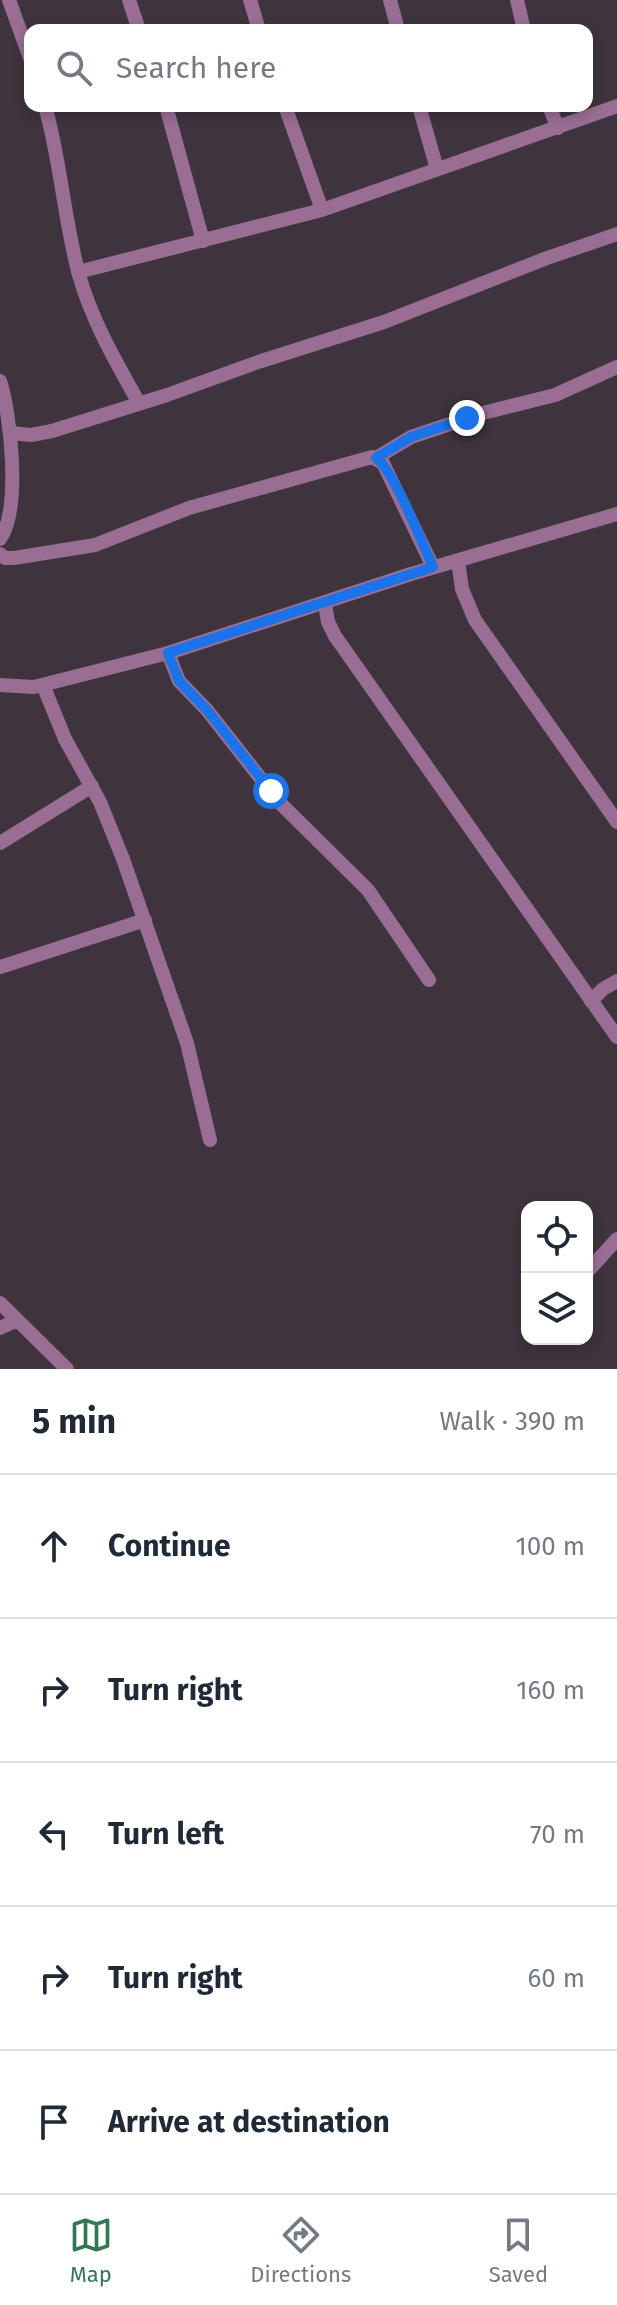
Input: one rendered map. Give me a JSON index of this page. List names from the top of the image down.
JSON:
{
  "page": {
    "search": "Search here",
    "heading": ["5 min", "Walk · 390 m"],
    "list": [
      ["Continue", "100 m"],
      ["Turn right", "160 m"],
      ["Turn left", "70 m"],
      ["Turn right", "60 m"],
      "Arrive at destination"
    ],
    "nav": ["Map", "Directions", "Saved"]
  }
}
